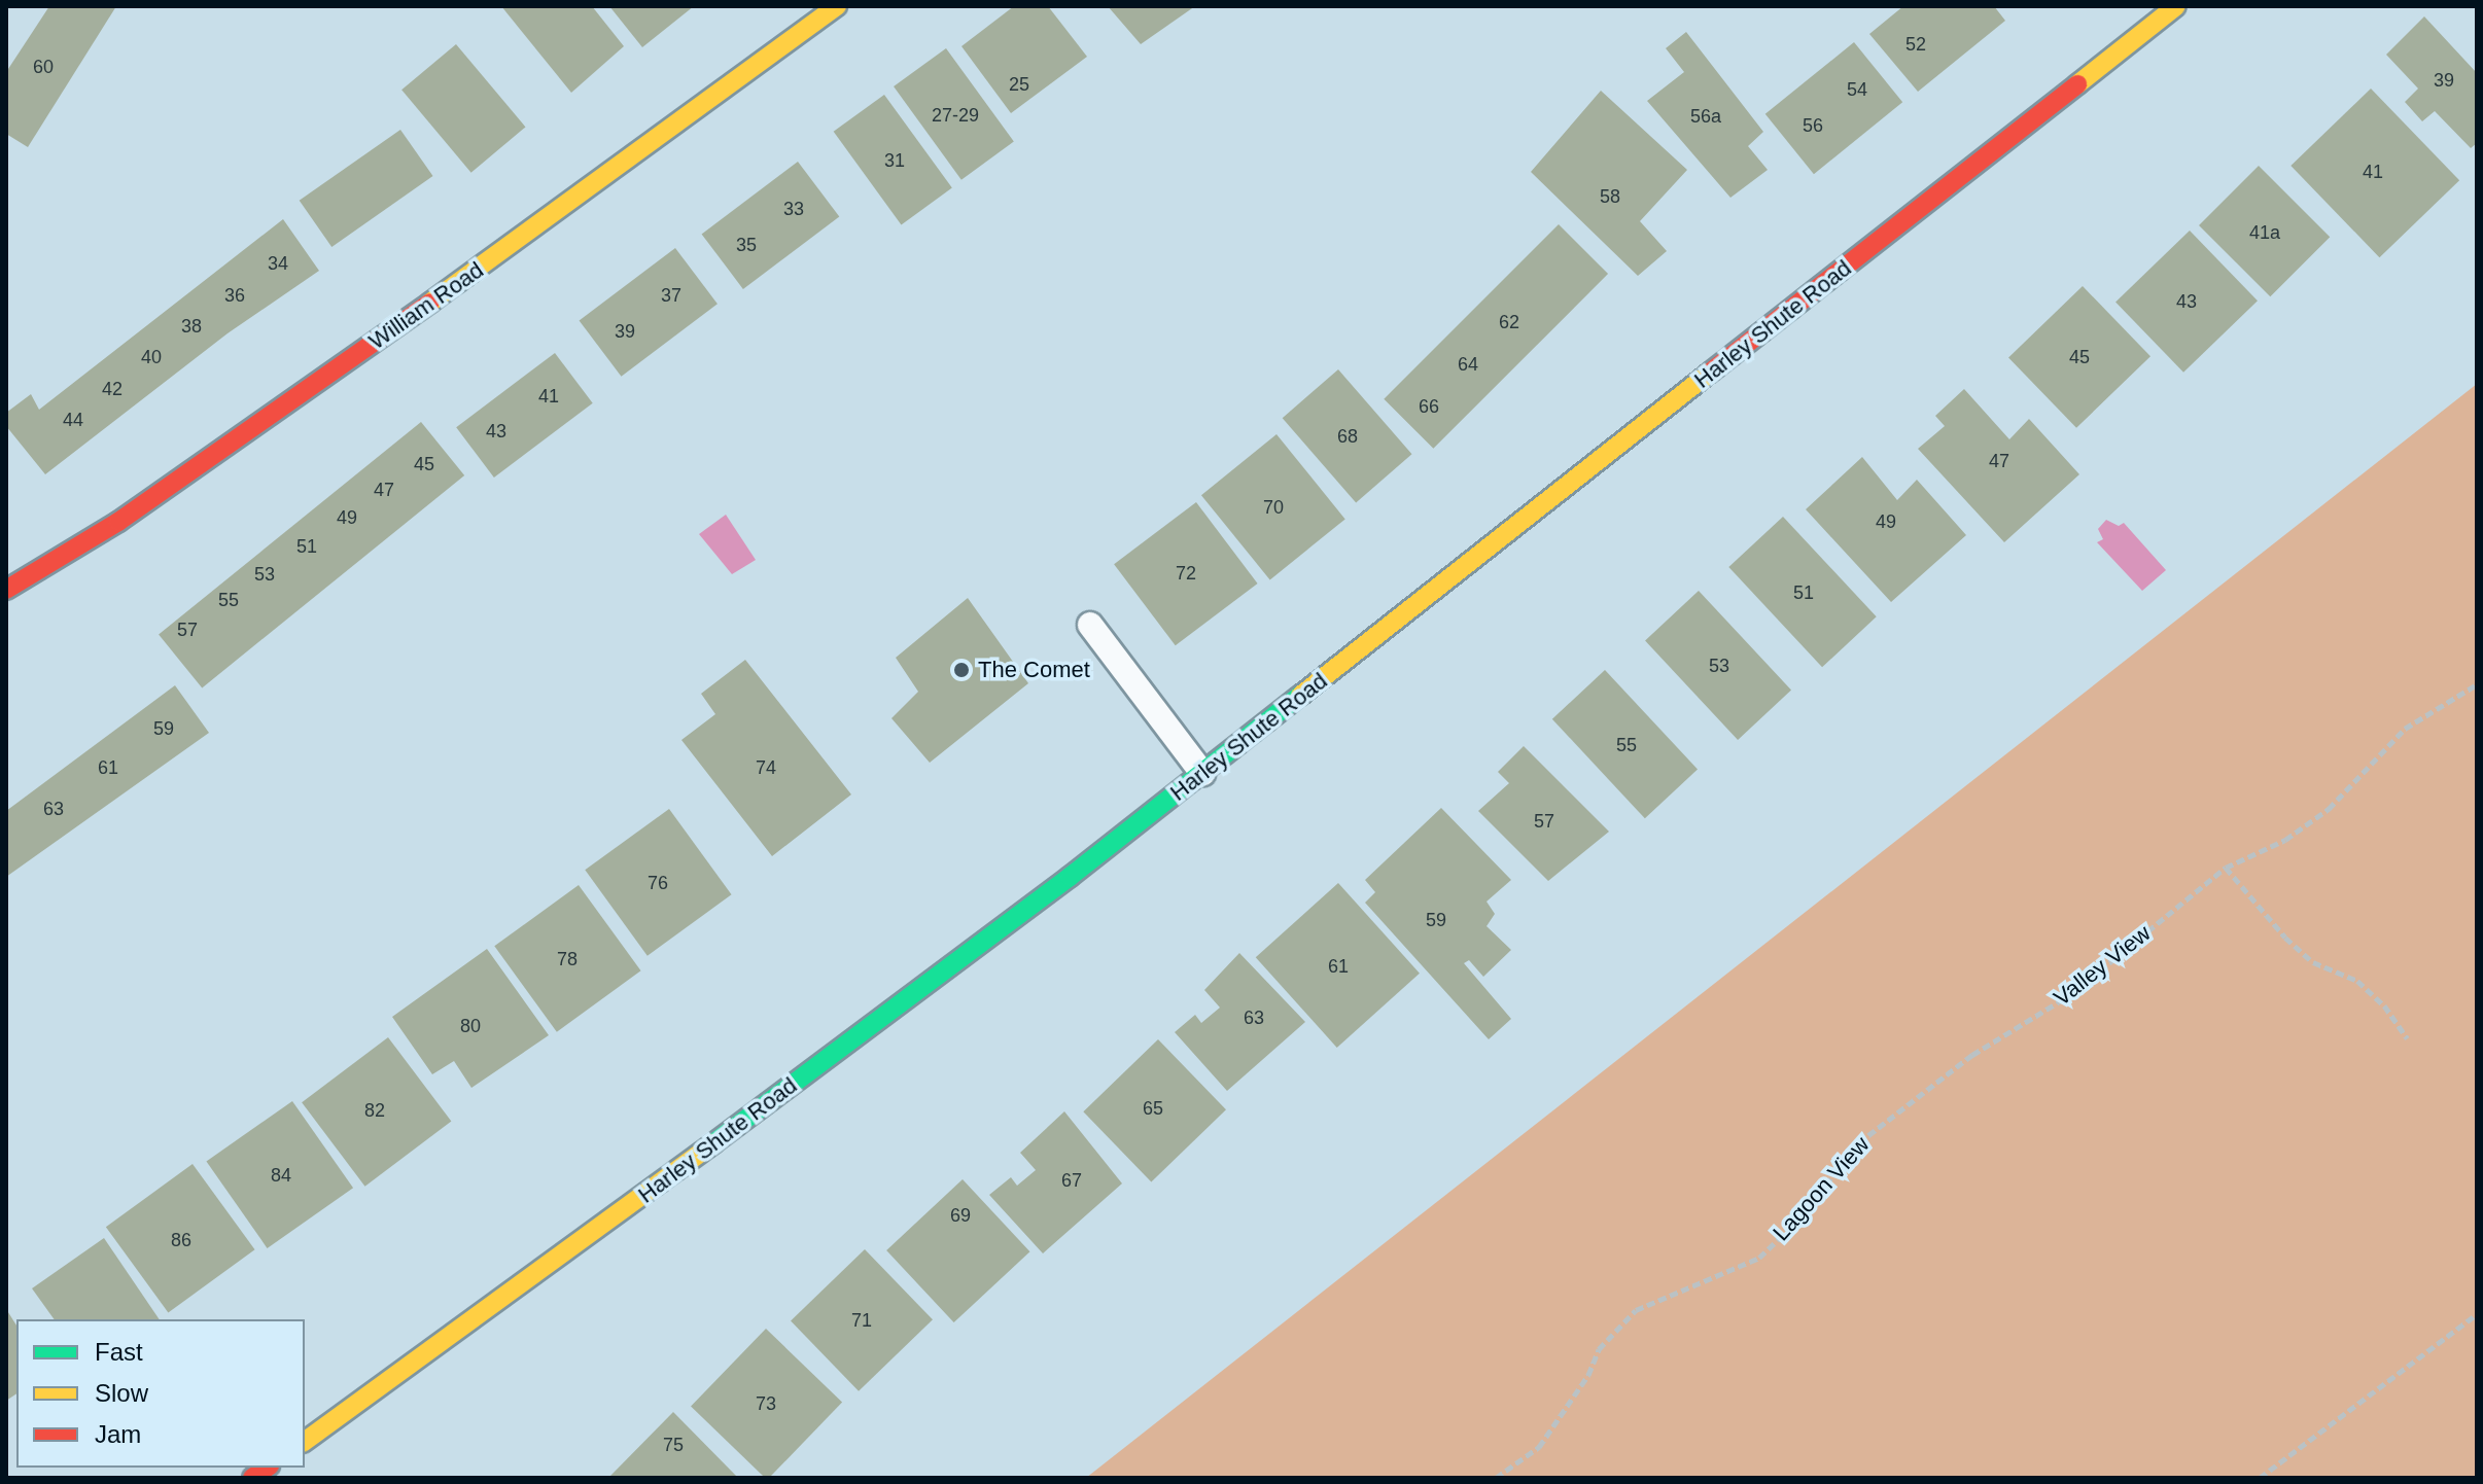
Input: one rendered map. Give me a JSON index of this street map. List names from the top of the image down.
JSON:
{
  "streets": {
    "main road": ["William Road", "Harley Shute Road"],
    "path": ["Valley View", "Lagoon View"]
  },
  "crossings": [
    ["Valley View", "Lagoon View"]
  ],
  "places": ["The Comet"],
  "house_numbers": [
    "52",
    "60",
    "39",
    "25",
    "54",
    "27-29",
    "56a",
    "56",
    "31",
    "41",
    "58",
    "33",
    "41a",
    "35",
    "34",
    "36",
    "37",
    "43",
    "62",
    "38",
    "39",
    "40",
    "45",
    "64",
    "42",
    "41",
    "66",
    "44",
    "43",
    "68",
    "47",
    "45",
    "47",
    "70",
    "49",
    "49",
    "51",
    "72",
    "53",
    "51",
    "55",
    "57",
    "53",
    "59",
    "55",
    "61",
    "74",
    "63",
    "57",
    "76",
    "59",
    "78",
    "61",
    "63",
    "80",
    "65",
    "82",
    "84",
    "67",
    "69",
    "86",
    "71",
    "73",
    "75"
  ],
  "legend": ["Fast", "Slow", "Jam"]
}
